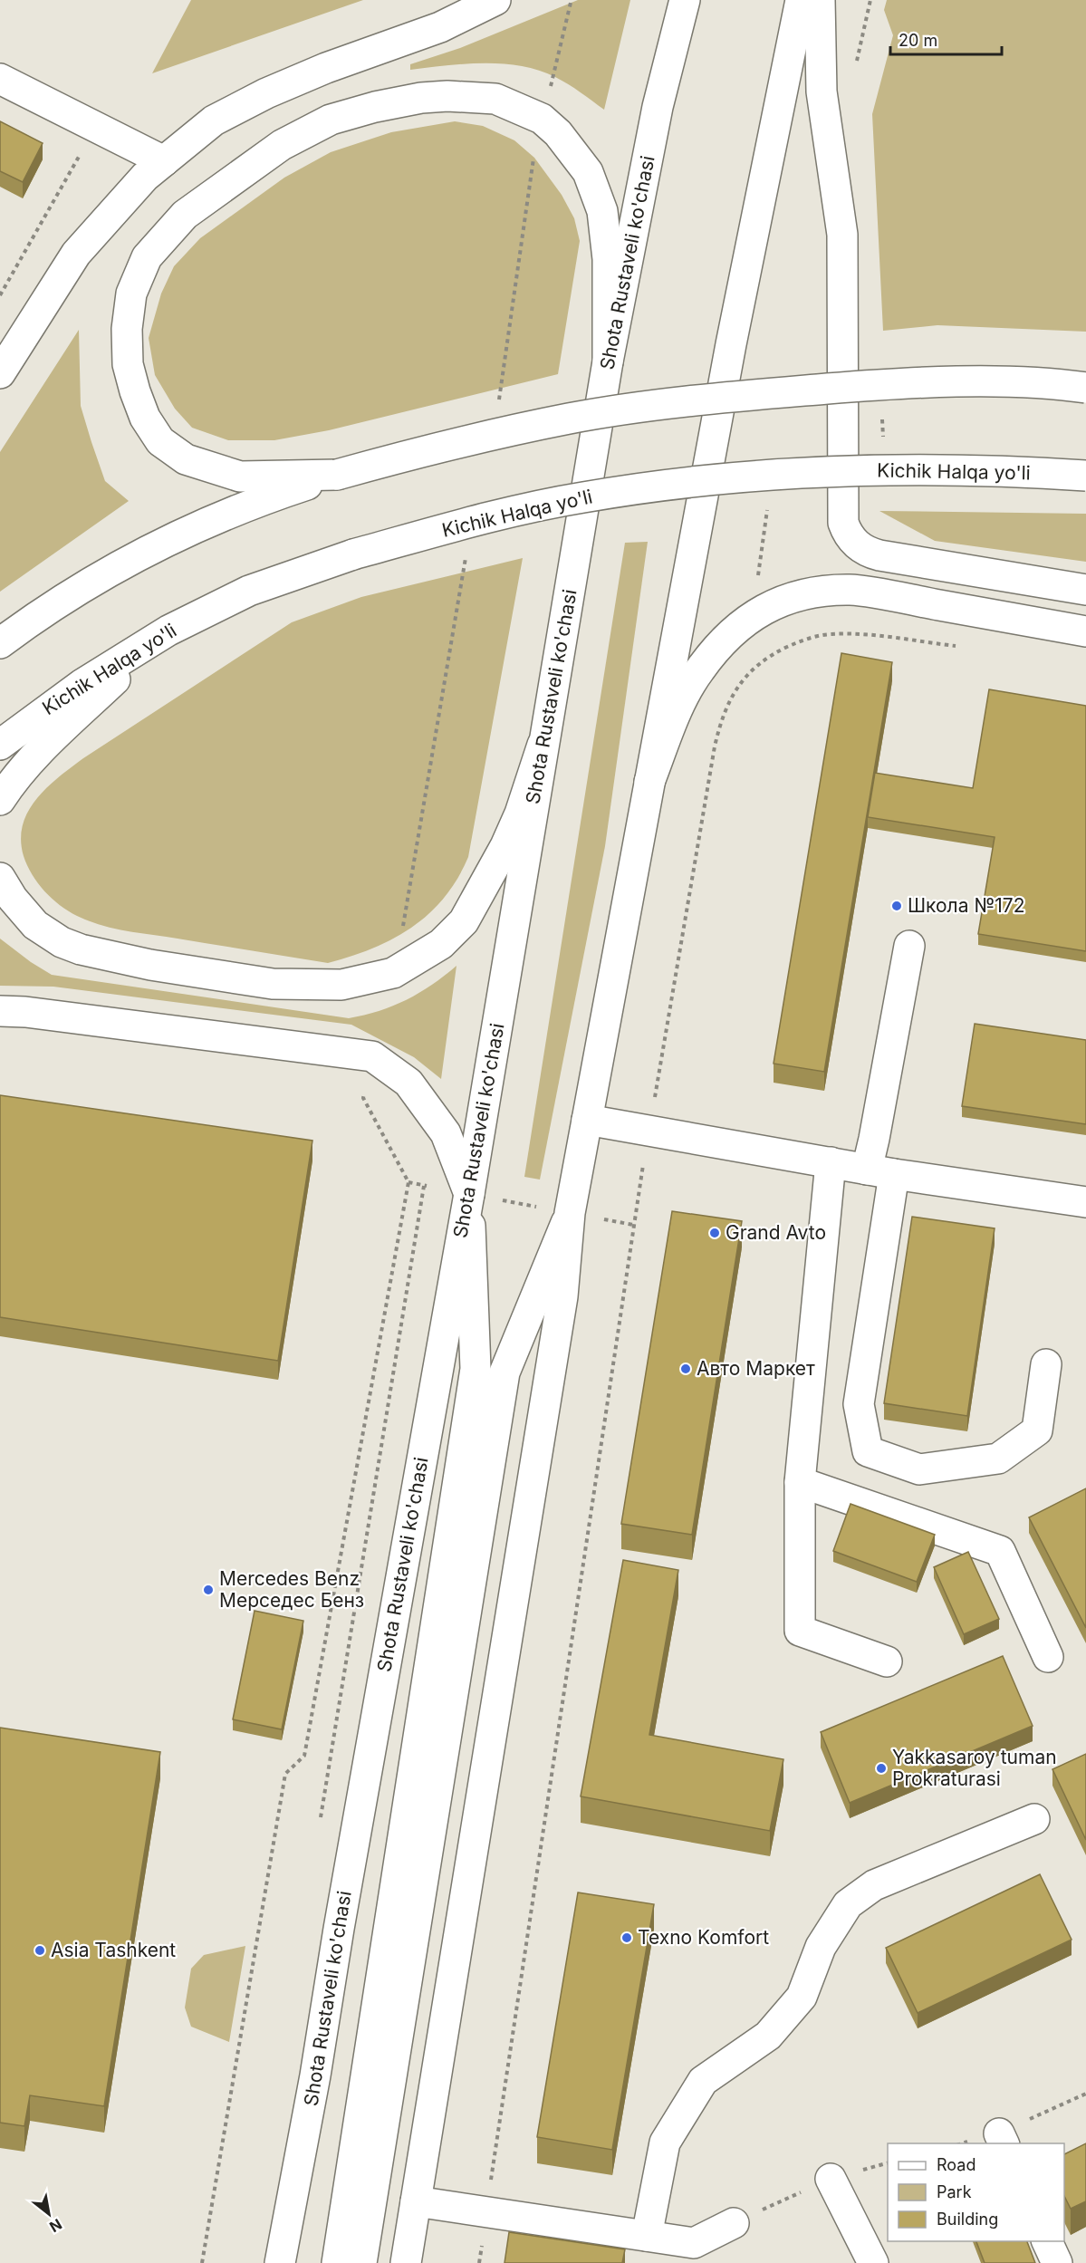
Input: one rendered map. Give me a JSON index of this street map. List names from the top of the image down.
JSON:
{
  "streets": {
    "main road": ["Shota Rustaveli ko'chasi", "Kichik Halqa yo'li"]
  },
  "places": [
    "Школа №172",
    "Grand Avto",
    "Авто Маркет",
    "Mercedes Benz Мерседес Бенз",
    "Yakkasaroy tuman Prokraturasi",
    "Texno Komfort",
    "Asia Tashkent"
  ],
  "legend": ["Road", "Park", "Building"],
  "scale_bar": "20 m",
  "north": "bottom right"
}
